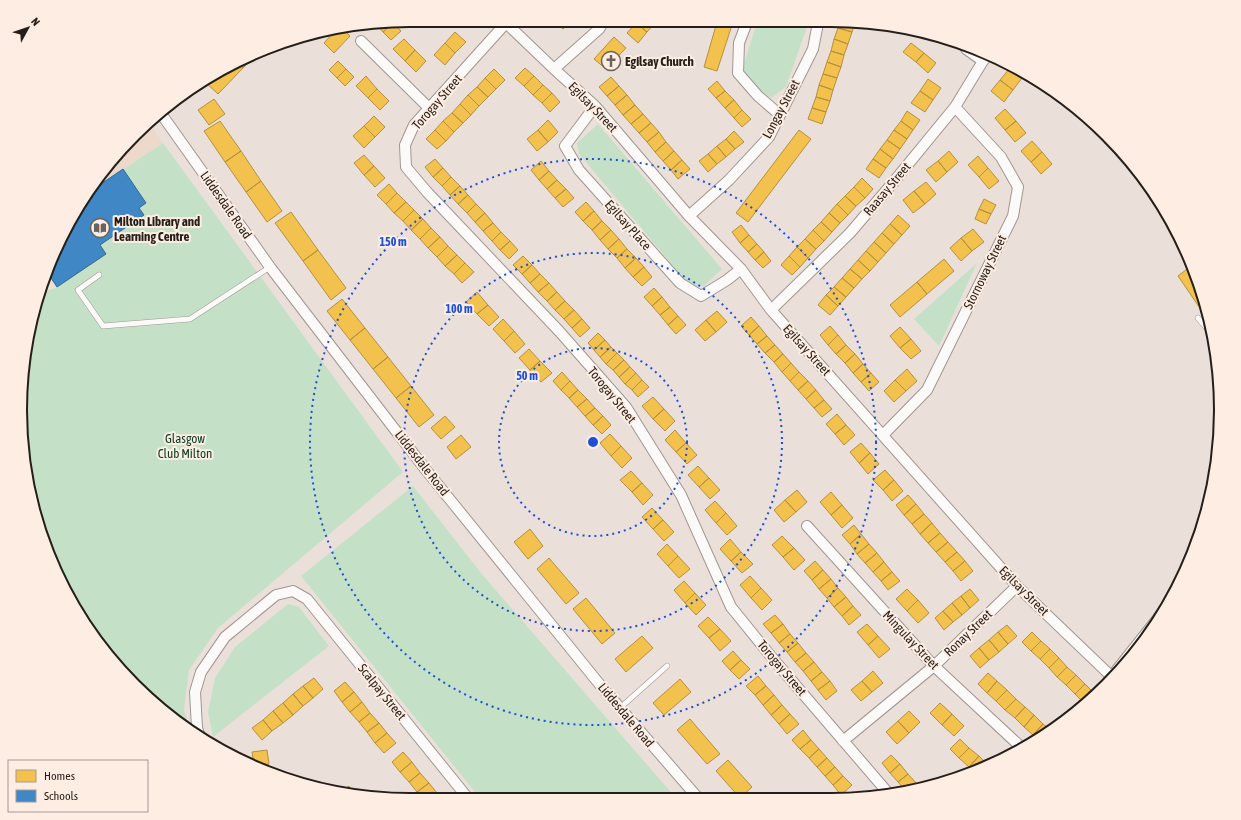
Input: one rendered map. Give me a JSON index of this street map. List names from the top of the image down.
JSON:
{
  "streets": {
    "street": [
      "Torogay Street",
      "Egilsay Street",
      "Longay Street",
      "Raasay Street",
      "Liddesdale Road",
      "Egilsay Place",
      "Stornoway Street",
      "Ronay Street",
      "Mingulay Street",
      "Scalpay Street"
    ]
  },
  "crossings": [
    ["Torogay Street", "Ronay Street"],
    ["Egilsay Street", "Longay Street"],
    ["Egilsay Street", "Raasay Street"],
    ["Egilsay Street", "Egilsay Place"],
    ["Egilsay Street", "Stornoway Street"],
    ["Egilsay Street", "Ronay Street"],
    ["Raasay Street", "Stornoway Street"],
    ["Ronay Street", "Mingulay Street"]
  ],
  "parks": ["Glasgow Club Milton"],
  "places": {
    "church": ["Egilsay Church"],
    "library": ["Milton Library and Learning Centre"]
  },
  "legend": ["Homes", "Schools"],
  "north": "top right",
  "rings": ["150 m", "100 m", "50 m"]
}
